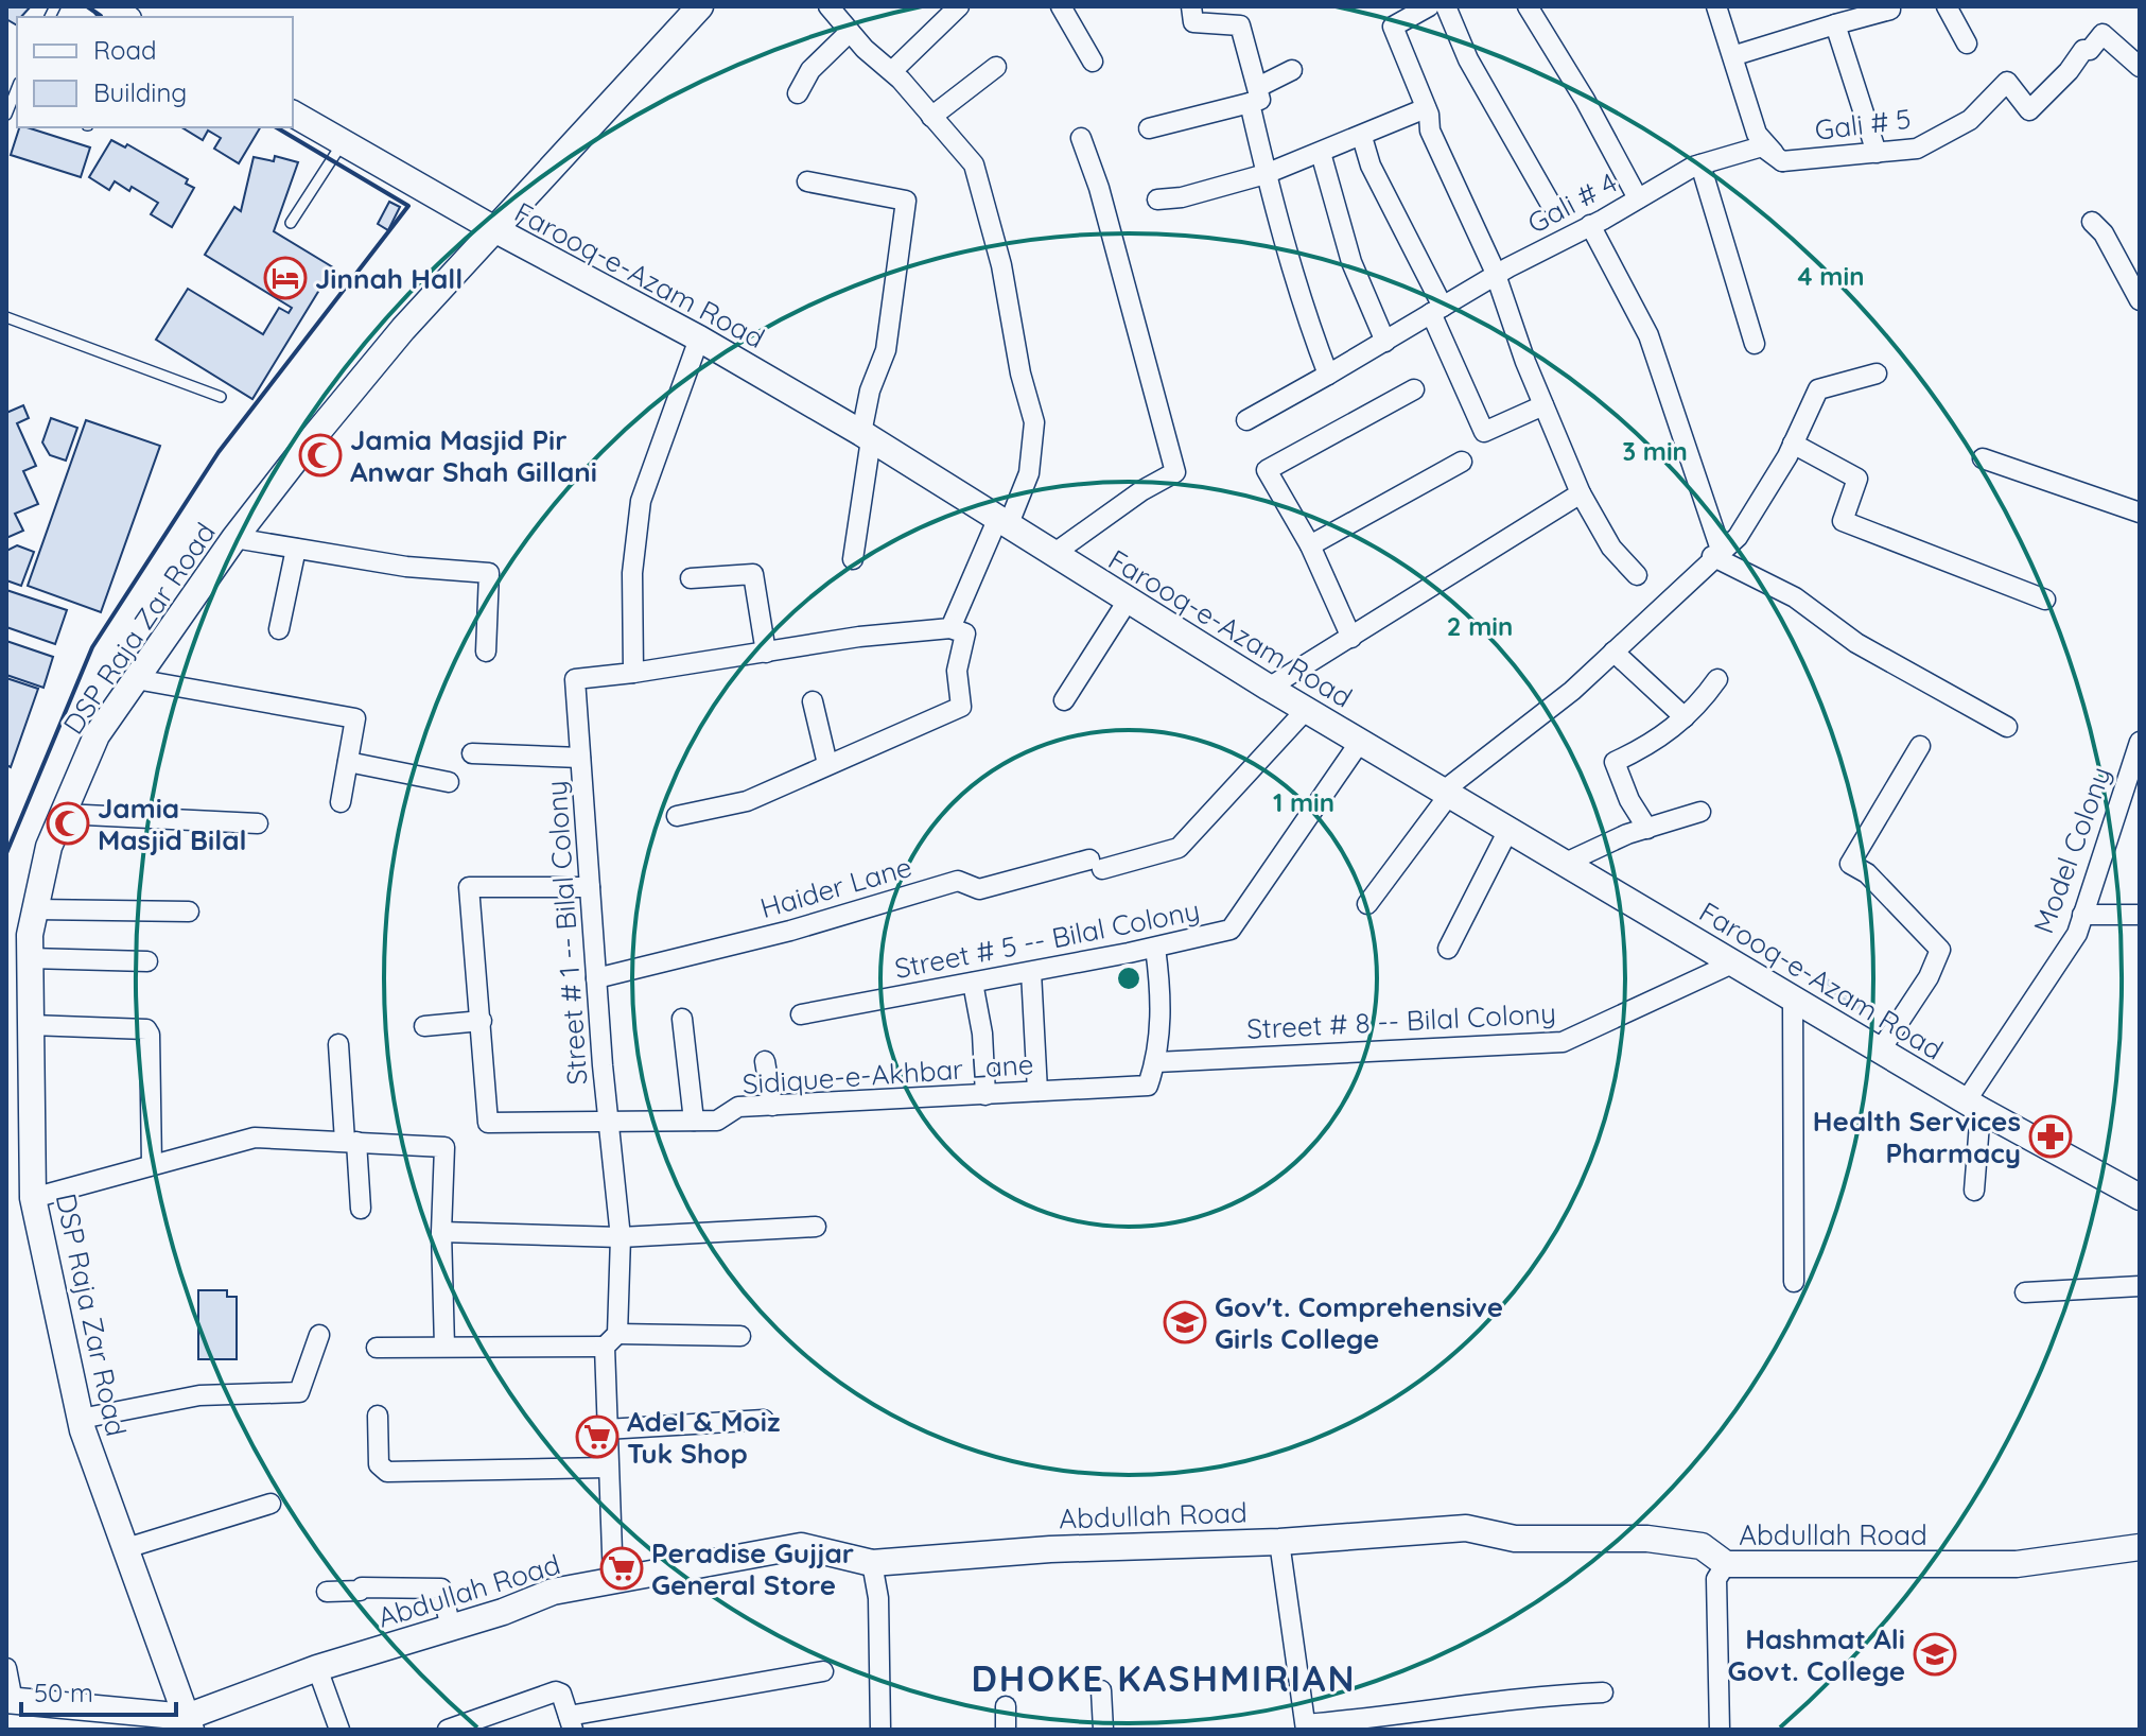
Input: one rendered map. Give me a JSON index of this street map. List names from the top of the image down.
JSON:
{
  "streets": {
    "street": [
      "Gali # 5",
      "Gali # 4",
      "Farooq-e-Azam Road",
      "DSP Raja Zar Road",
      "Model Colony",
      "Haider Lane",
      "Street # 1 -- Bilal Colony",
      "Street # 5 -- Bilal Colony",
      "Street # 8 -- Bilal Colony",
      "Sidique-e-Akhbar Lane",
      "Abdullah Road"
    ]
  },
  "crossings": [
    ["Gali # 5", "Gali # 4"],
    ["Farooq-e-Azam Road", "DSP Raja Zar Road"],
    ["Farooq-e-Azam Road", "Model Colony"],
    ["Farooq-e-Azam Road", "Haider Lane"],
    ["Farooq-e-Azam Road", "Street # 5 -- Bilal Colony"],
    ["Farooq-e-Azam Road", "Street # 8 -- Bilal Colony"],
    ["DSP Raja Zar Road", "Abdullah Road"],
    ["Haider Lane", "Street # 1 -- Bilal Colony"],
    ["Street # 1 -- Bilal Colony", "Sidique-e-Akhbar Lane"],
    ["Street # 1 -- Bilal Colony", "Abdullah Road"],
    ["Street # 8 -- Bilal Colony", "Sidique-e-Akhbar Lane"]
  ],
  "districts": ["DHOKE KASHMIRIAN"],
  "places": {
    "hotel": ["Jinnah Hall"],
    "mosque": ["Jamia Masjid Pir Anwar Shah Gillani", "Jamia Masjid Bilal"],
    "pharmacy": ["Health Services Pharmacy"],
    "school or university": ["Gov't. Comprehensive Girls College", "Hashmat Ali Govt. College"],
    "supermarket": ["Adel & Moiz Tuk Shop", "Peradise Gujjar General Store"]
  },
  "legend": ["Road", "Building"],
  "scale_bar": "50 m",
  "rings": [
    "4 min",
    "3 min",
    "2 min",
    "1 min"
  ]
}
